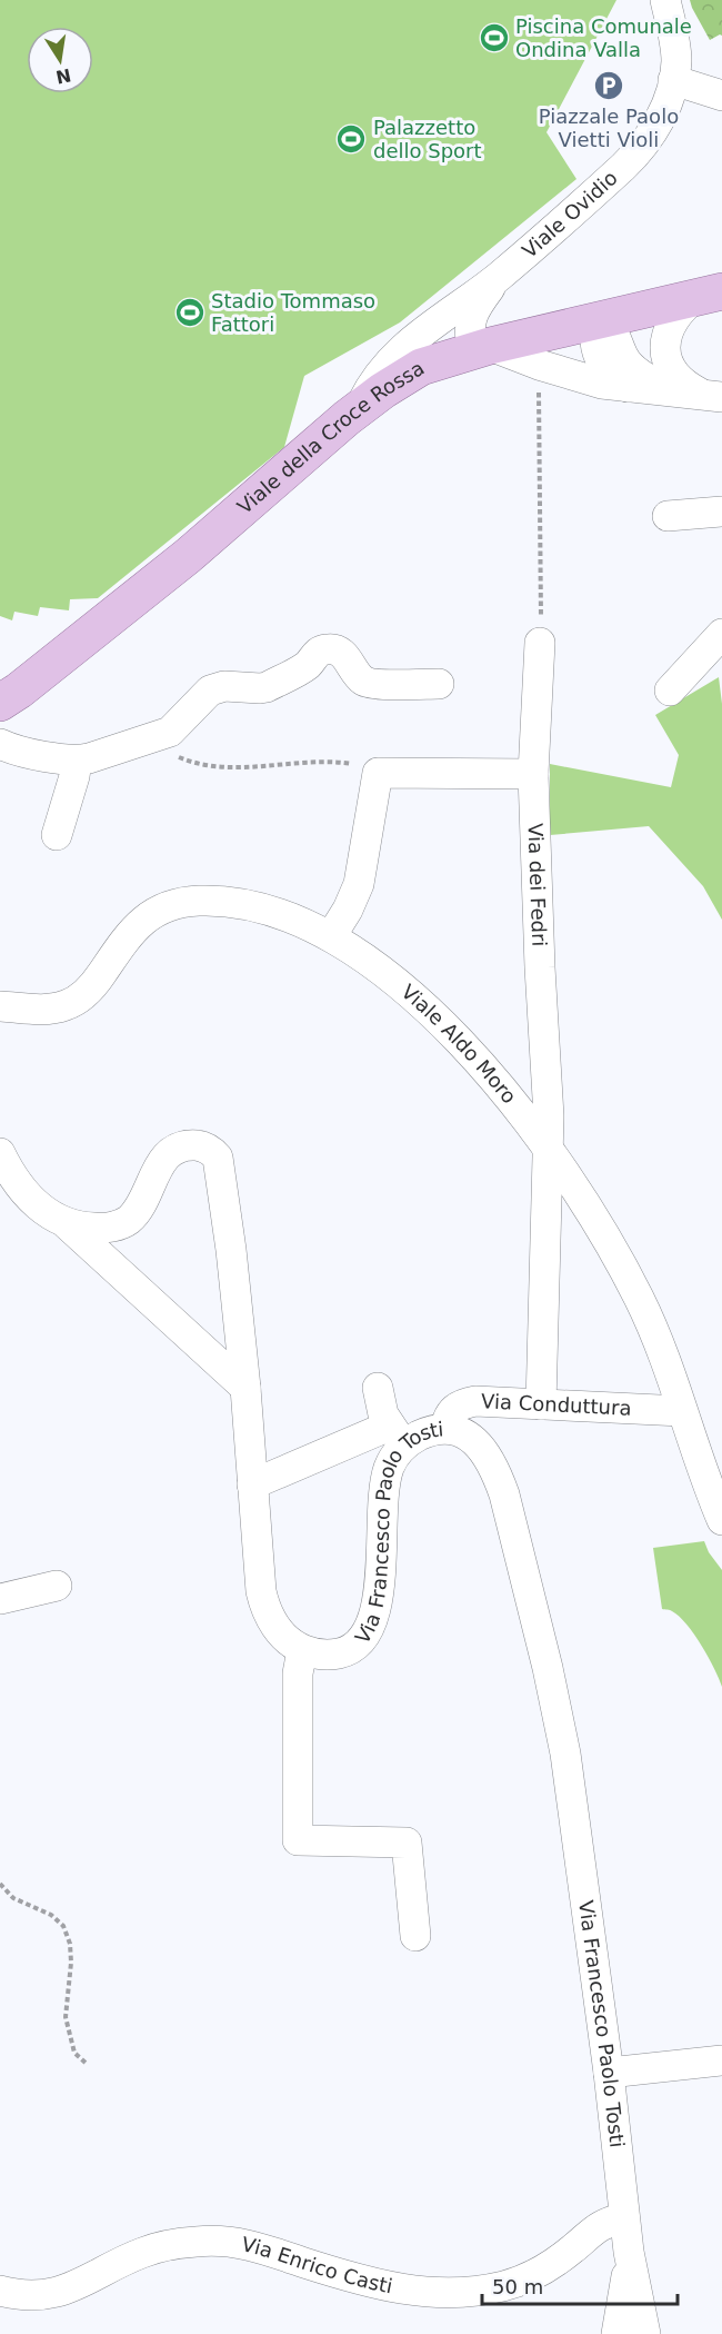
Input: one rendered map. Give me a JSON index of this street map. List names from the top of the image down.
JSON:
{
  "streets": {
    "main road": ["Viale della Croce Rossa"],
    "street": [
      "Viale Ovidio",
      "Via dei Fedri",
      "Viale Aldo Moro",
      "Via Conduttura",
      "Via Francesco Paolo Tosti",
      "Via Enrico Casti"
    ]
  },
  "crossings": [
    ["Viale Ovidio", "Viale della Croce Rossa"],
    ["Via dei Fedri", "Viale Aldo Moro"],
    ["Via dei Fedri", "Via Conduttura"],
    ["Viale Aldo Moro", "Via Conduttura"],
    ["Via Conduttura", "Via Francesco Paolo Tosti"],
    ["Via Francesco Paolo Tosti", "Via Enrico Casti"]
  ],
  "places": {
    "sports": ["Piscina Comunale Ondina Valla", "Palazzetto dello Sport", "Stadio Tommaso Fattori"],
    "parking": ["Piazzale Paolo Vietti Violi"]
  },
  "scale_bar": "50 m",
  "north": "bottom"
}
